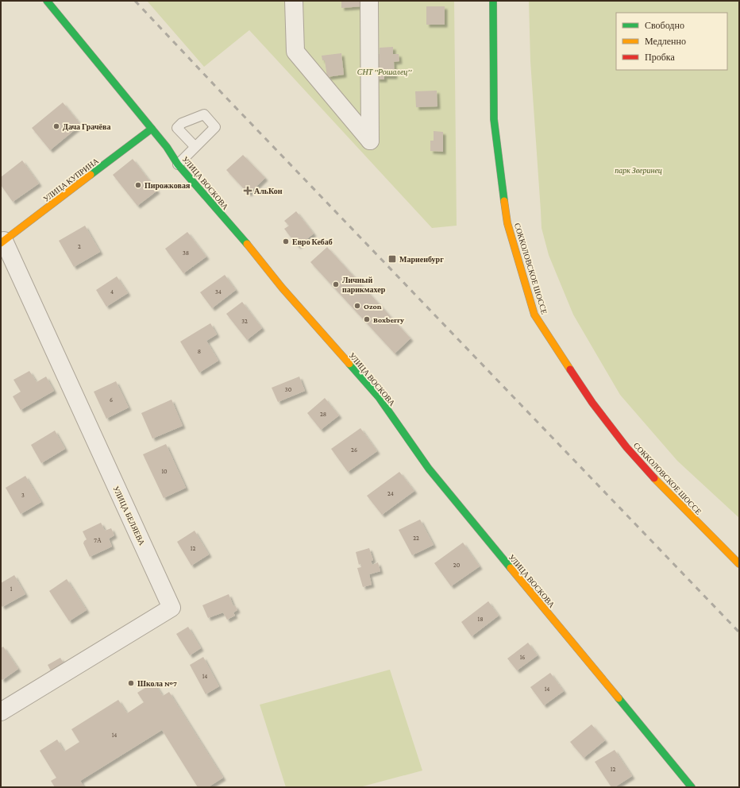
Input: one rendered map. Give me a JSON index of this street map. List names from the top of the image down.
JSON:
{
  "streets": {
    "street": [
      "УЛИЦА КУПРИНА",
      "УЛИЦА ВОСКОВА",
      "СОККОЛОВСКОЕ ШОССЕ",
      "УЛИЦА БЕЛЯЕВА"
    ]
  },
  "crossings": [
    ["УЛИЦА КУПРИНА", "УЛИЦА ВОСКОВА"],
    ["УЛИЦА КУПРИНА", "УЛИЦА БЕЛЯЕВА"]
  ],
  "parks": ["СНТ ''Рошалец''", "парк Зверинец"],
  "places": {
    "other": [
      "Дача Грачёва",
      "Пирожковая",
      "Евро Кебаб",
      "Личный парикмахер",
      "Ozon",
      "Boxberry",
      "Школа №7"
    ],
    "health": ["АльКон"],
    "transit": ["Мариенбург"]
  },
  "house_numbers": [
    "2",
    "38",
    "4",
    "34",
    "32",
    "8",
    "30",
    "6",
    "28",
    "26",
    "10",
    "24",
    "3",
    "22",
    "7А",
    "12",
    "20",
    "1",
    "18",
    "16",
    "14",
    "14",
    "14",
    "12"
  ],
  "legend": ["Свободно", "Медленно", "Пробка"]
}
